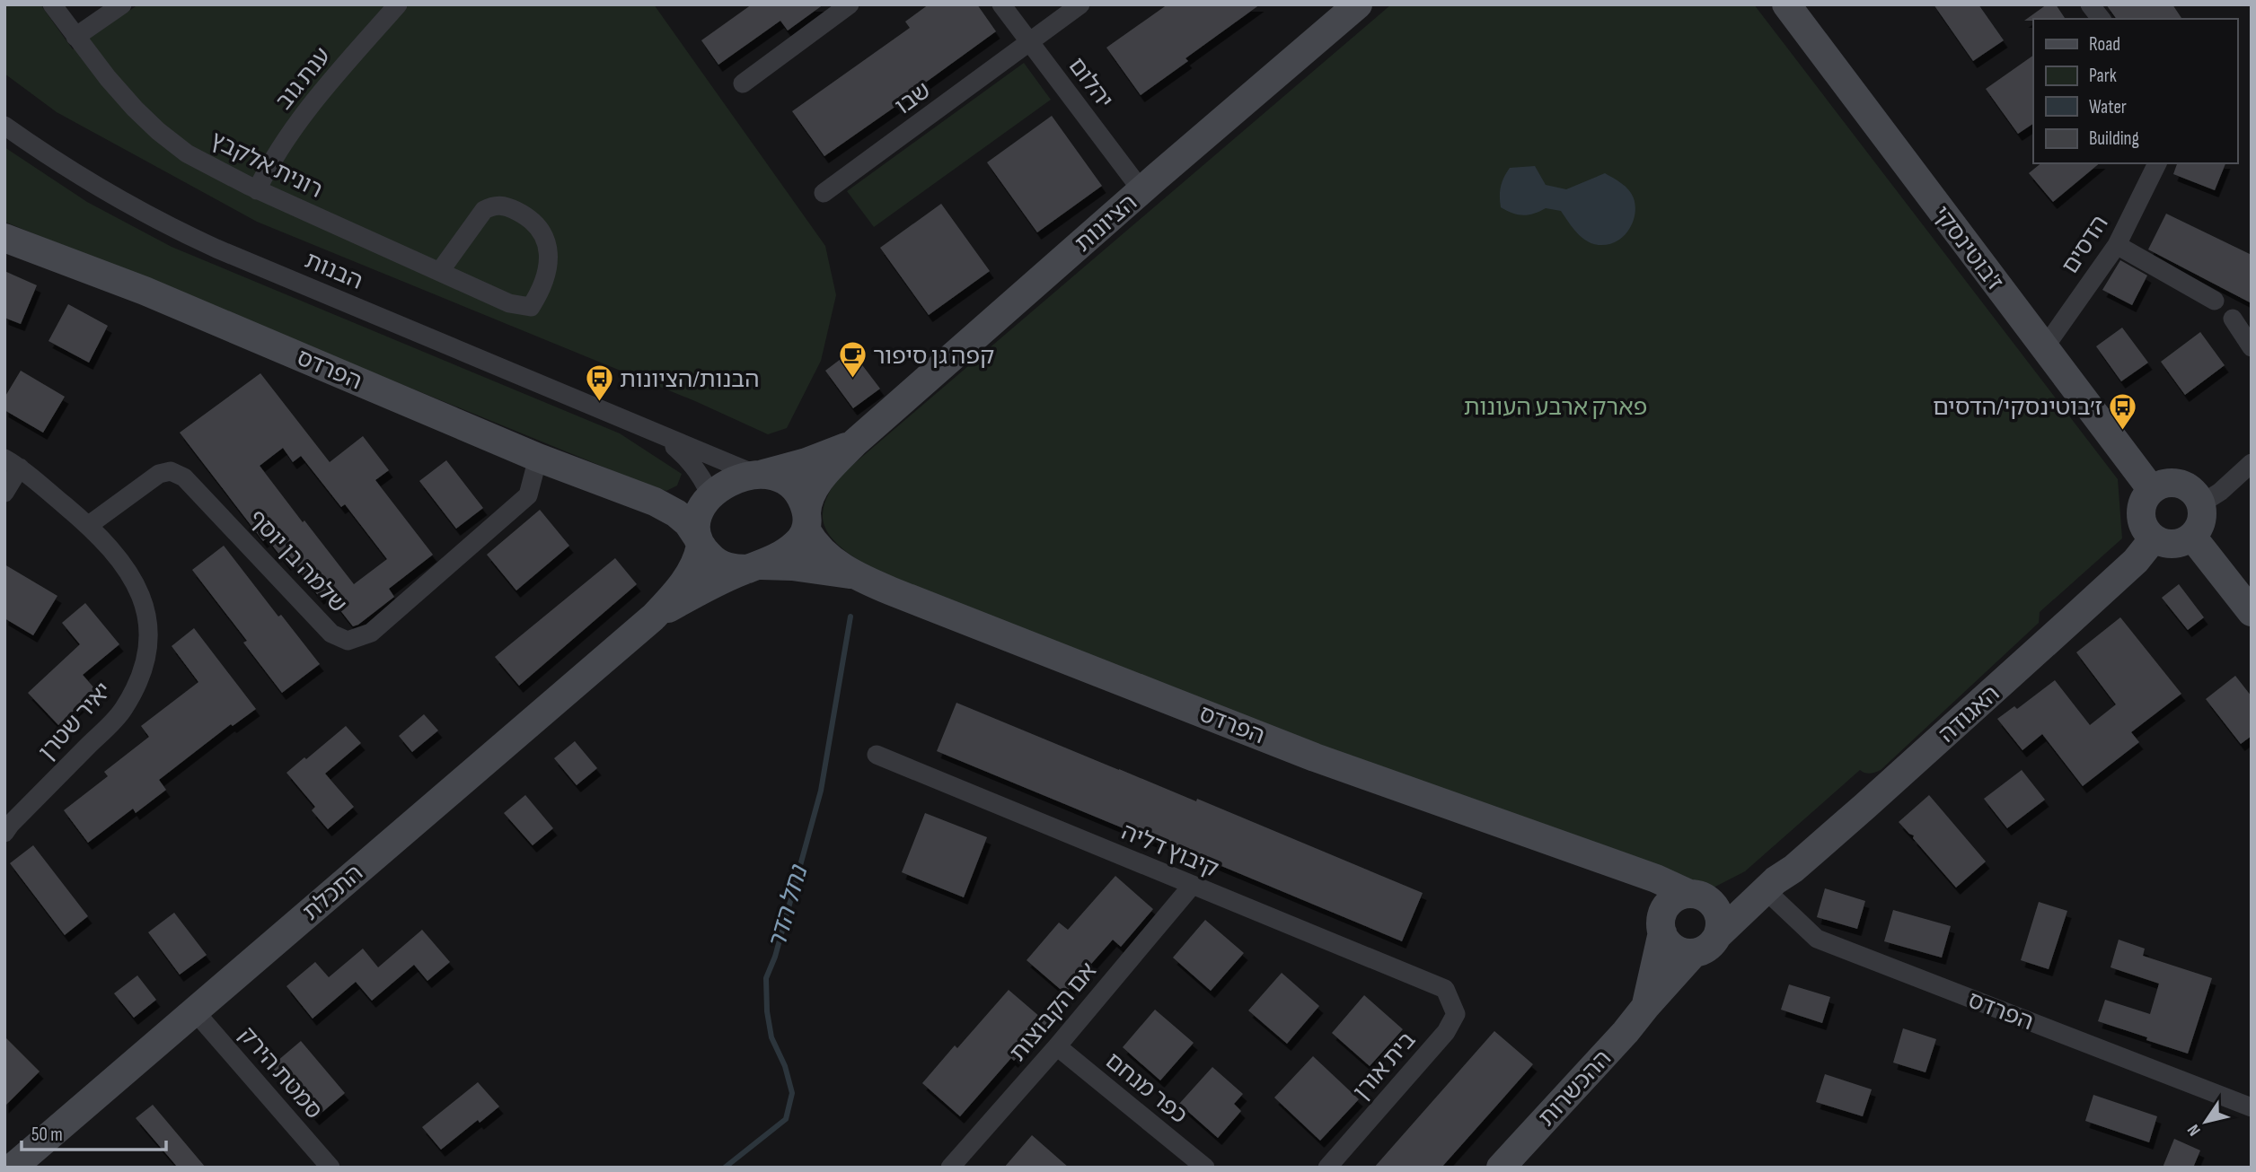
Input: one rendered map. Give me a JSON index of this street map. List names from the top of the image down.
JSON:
{
  "streets": {
    "street": [
      "ענת גוב",
      "יהלום",
      "שבו",
      "רונית אלקבץ",
      "הציונות",
      "הדסים",
      "ז'בוטינסקי",
      "הבנות",
      "הפרדס",
      "שלמה בן יוסף",
      "האגודה",
      "יאיר שטרן",
      "קיבוץ דליה",
      "התכלת",
      "אם הקבוצות",
      "בית אורן",
      "סמטת הירק",
      "כפר מנחם",
      "ההכשרות"
    ]
  },
  "crossings": [
    ["ענת גוב", "רונית אלקבץ"],
    ["יהלום", "שבו"],
    ["יהלום", "הציונות"],
    ["הציונות", "הבנות"],
    ["הציונות", "הפרדס"],
    ["הציונות", "התכלת"],
    ["הדסים", "ז'בוטינסקי"],
    ["ז'בוטינסקי", "האגודה"],
    ["הבנות", "הפרדס"],
    ["הבנות", "התכלת"],
    ["הפרדס", "שלמה בן יוסף"],
    ["הפרדס", "האגודה"],
    ["הפרדס", "התכלת"],
    ["הפרדס", "ההכשרות"],
    ["שלמה בן יוסף", "יאיר שטרן"],
    ["האגודה", "ההכשרות"],
    ["קיבוץ דליה", "אם הקבוצות"],
    ["קיבוץ דליה", "בית אורן"],
    ["התכלת", "סמטת הירק"],
    ["אם הקבוצות", "כפר מנחם"]
  ],
  "water": ["נחל הדר"],
  "parks": ["פארק ארבע העונות"],
  "places": {
    "cafe": ["קפה גן סיפור"],
    "bus stop": ["הבנות/הציונות", "ז׳בוטינסקי/הדסים"]
  },
  "legend": [
    "Road",
    "Park",
    "Water",
    "Building"
  ],
  "scale_bar": "50 m",
  "north": "bottom left"
}
